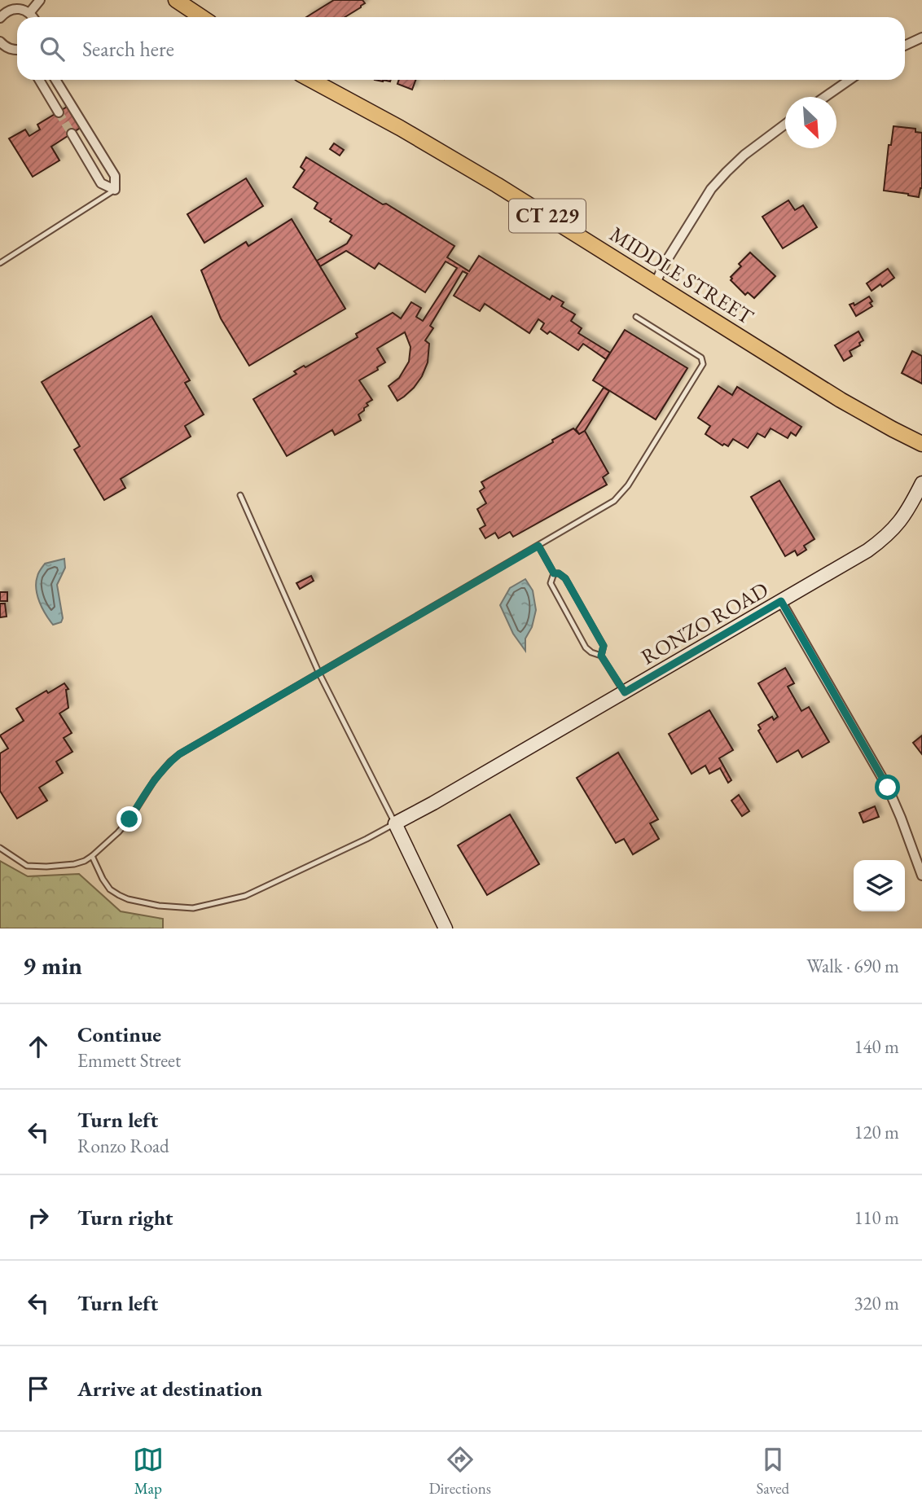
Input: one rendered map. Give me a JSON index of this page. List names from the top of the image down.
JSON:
{
  "streets": {
    "main road": ["CT 229", "MIDDLE STREET", "RONZO ROAD"]
  },
  "north": "bottom right",
  "page": {
    "search": "Search here",
    "heading": ["9 min", "Walk · 690 m"],
    "list": [
      ["Continue", "Emmett Street", "140 m"],
      ["Turn left", "Ronzo Road", "120 m"],
      ["Turn right", "110 m"],
      ["Turn left", "320 m"],
      "Arrive at destination"
    ],
    "nav": ["Map", "Directions", "Saved"]
  }
}
